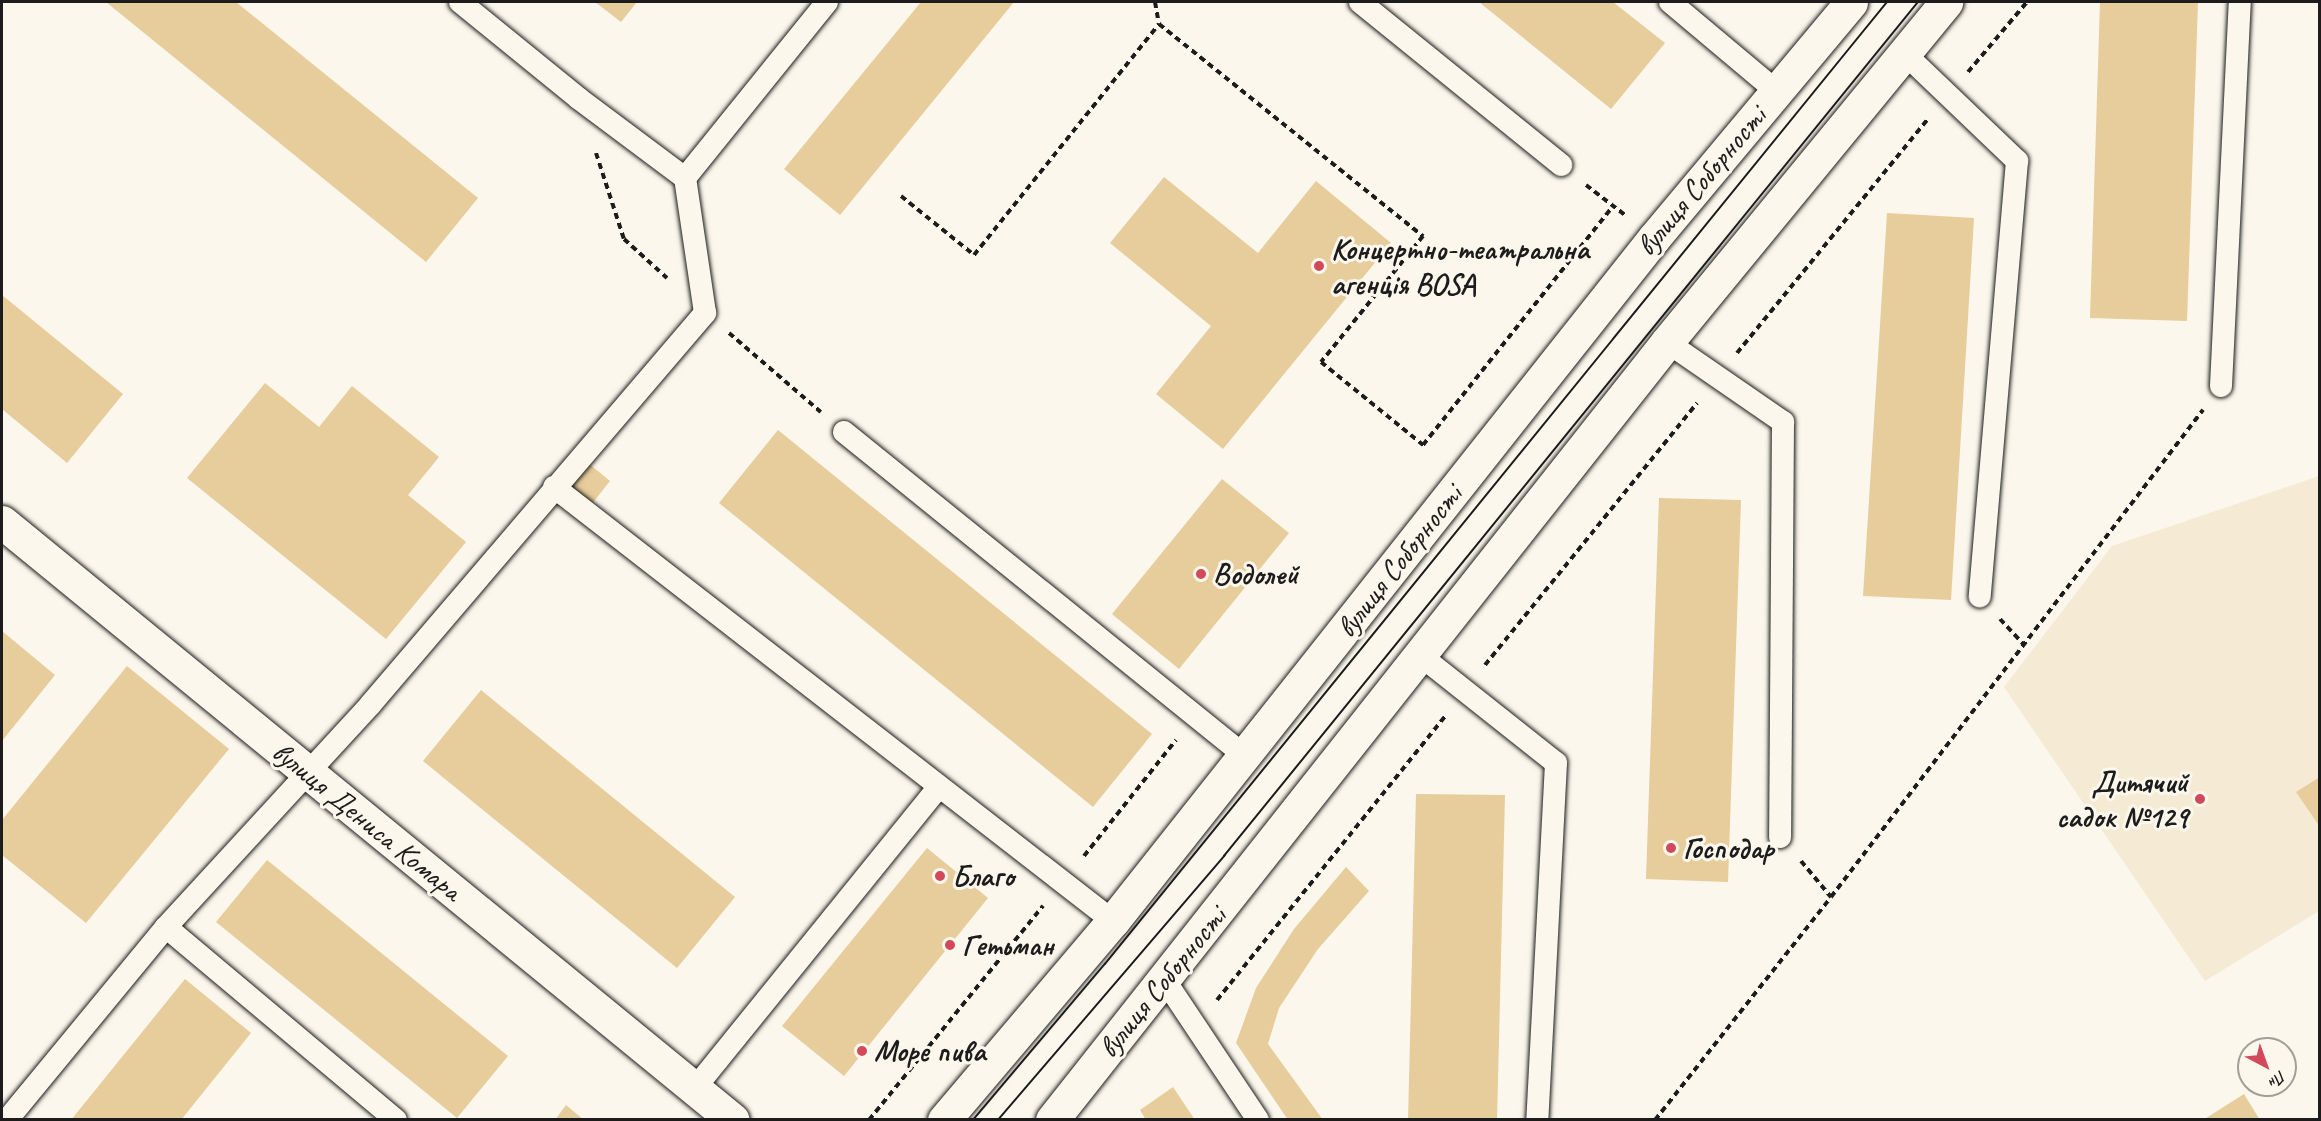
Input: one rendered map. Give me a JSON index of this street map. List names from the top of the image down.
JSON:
{
  "streets": {
    "main road": ["вулиця Соборності", "вулиця Дениса Комара"]
  },
  "places": [
    "Концертно-театральна агенція BOSA",
    "Водолей",
    "Дитячий садок №129",
    "Господар",
    "Благо",
    "Гетьман",
    "Море пива"
  ],
  "north": "bottom right"
}
